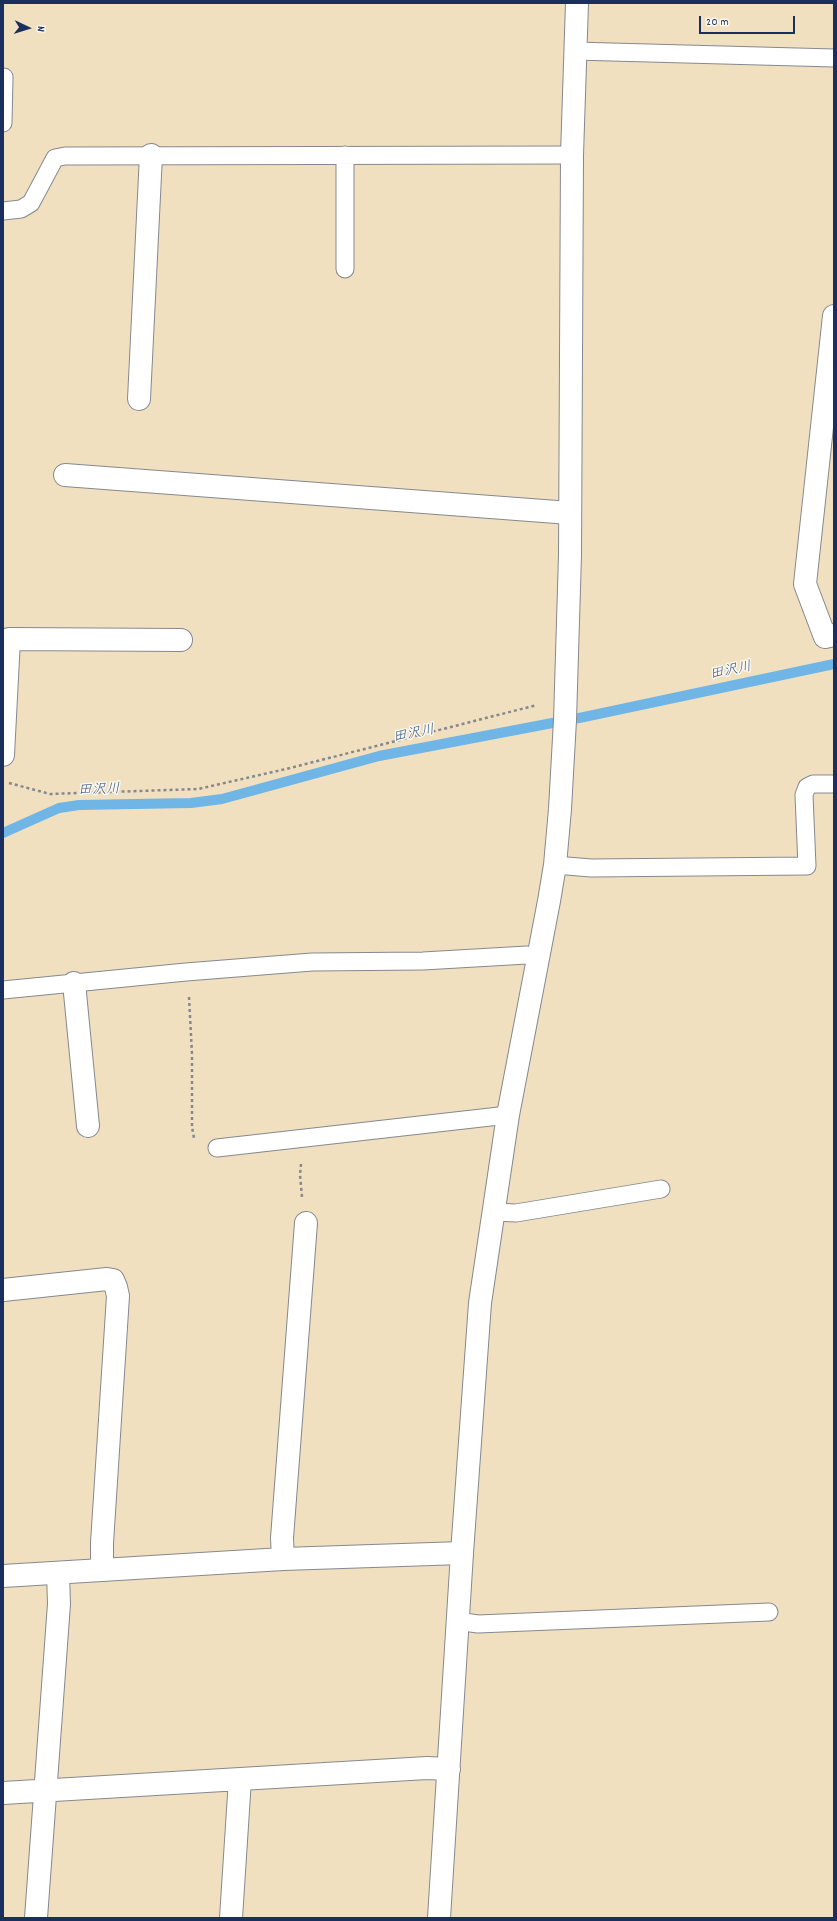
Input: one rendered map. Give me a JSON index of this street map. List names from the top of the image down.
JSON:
{
  "water": ["田沢川"],
  "scale_bar": "20 m",
  "north": "right"
}
